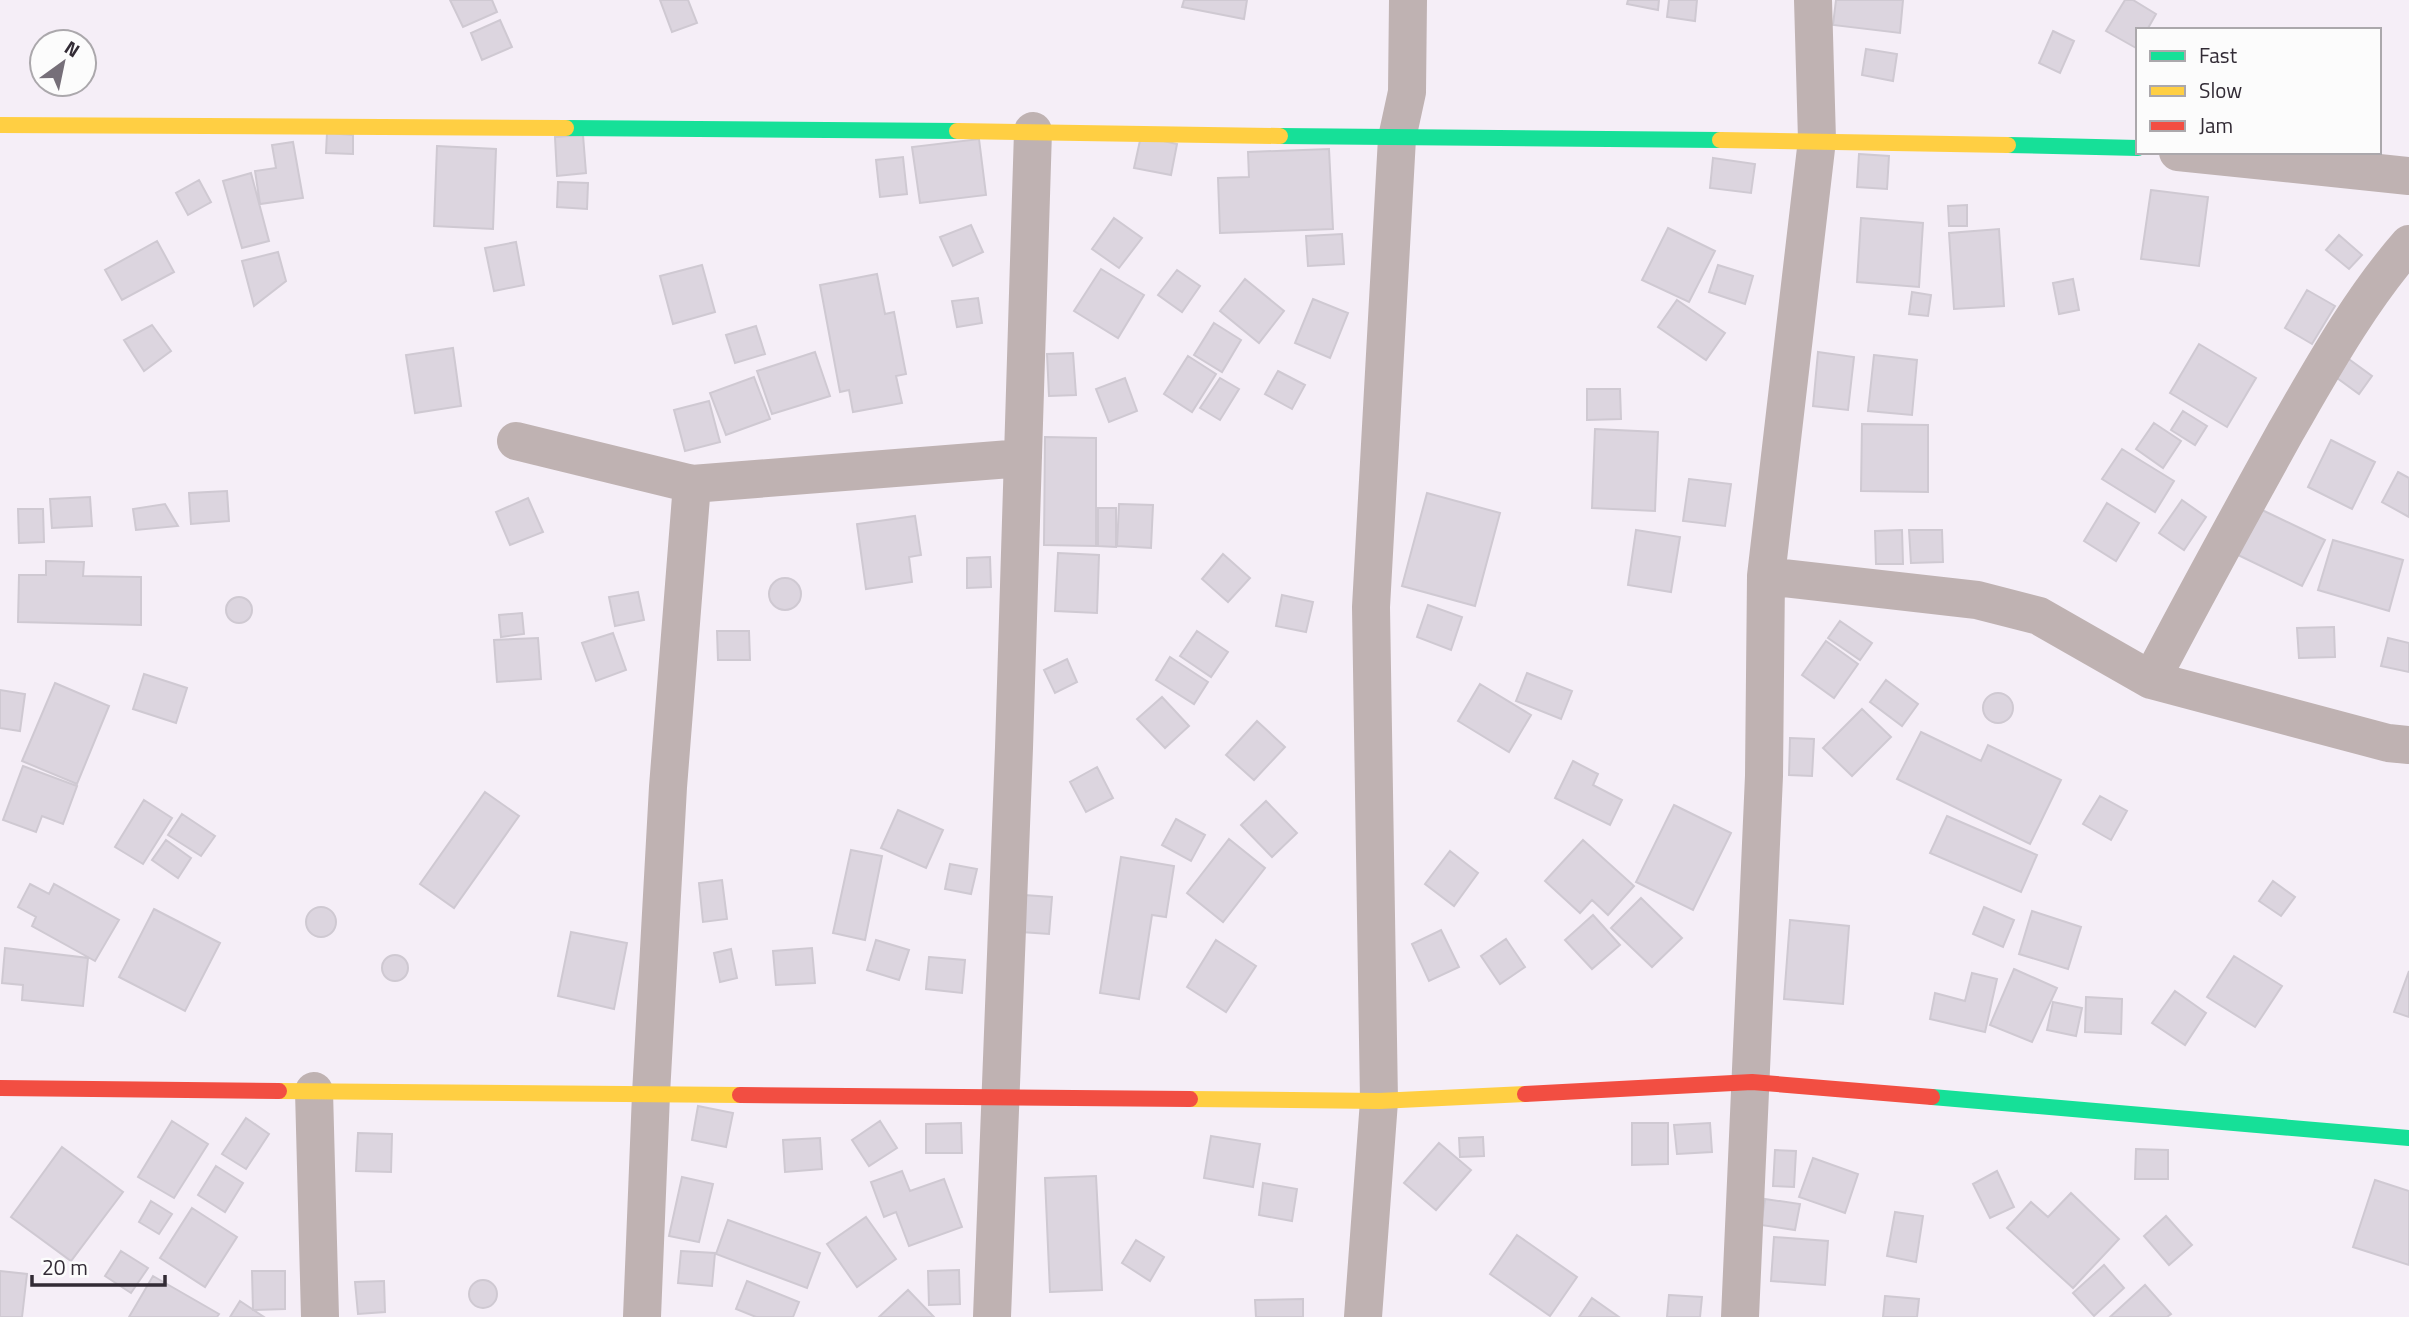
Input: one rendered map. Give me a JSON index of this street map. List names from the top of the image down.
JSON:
{
  "legend": ["Fast", "Slow", "Jam"],
  "scale_bar": "20 m",
  "north": "top right"
}
